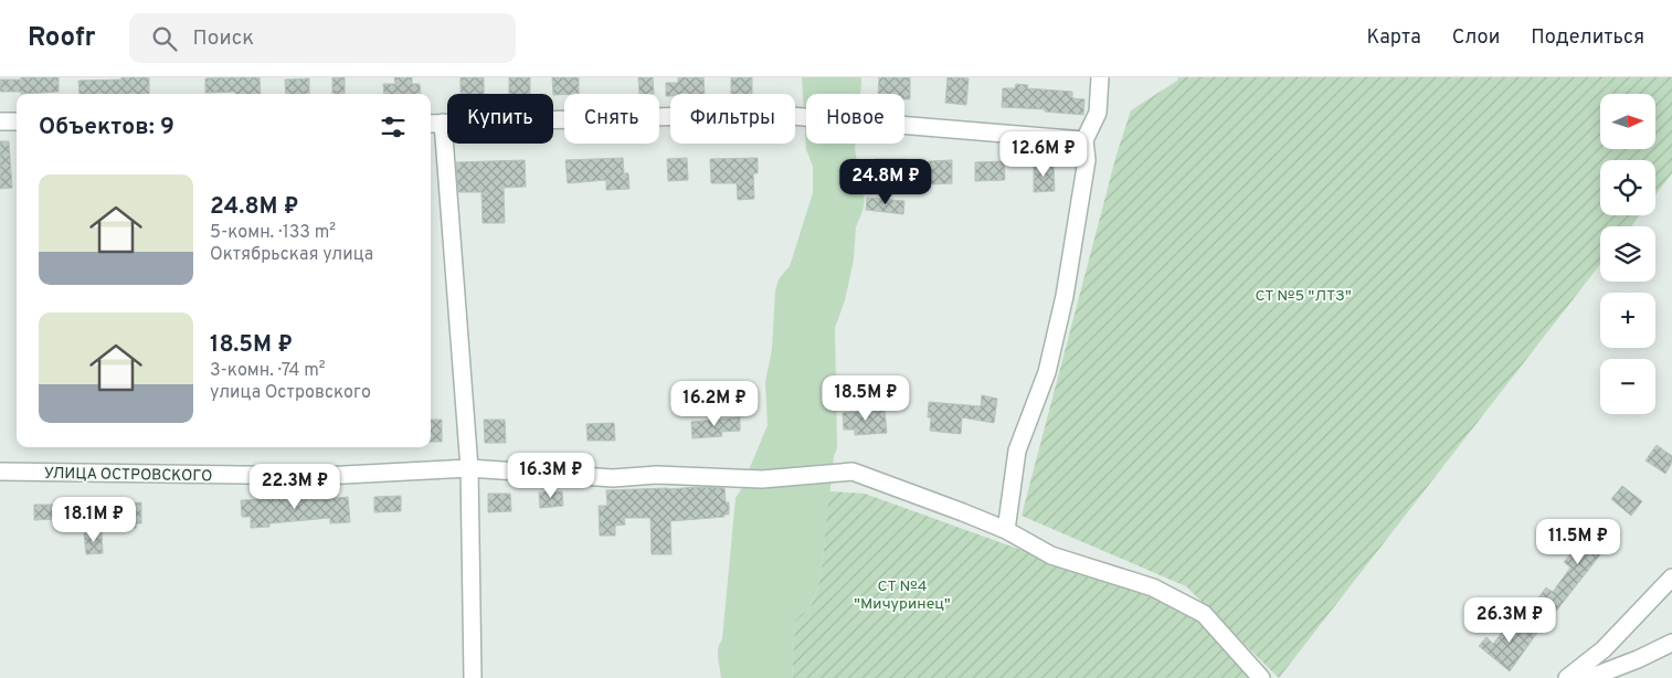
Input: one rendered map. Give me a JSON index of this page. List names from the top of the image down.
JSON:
{
  "streets": {
    "street": ["УЛИЦА ОСТРОВСКОГО"]
  },
  "parks": ["СТ №5 \"ЛТЗ\"", "СТ №4 \"Мичуринец\""],
  "north": "right",
  "page": {
    "header": "Roofr",
    "search": "Поиск",
    "nav": ["Карта", "Слои", "Поделиться"],
    "map_buttons": ["+", "−"],
    "chip": [
      "Купить",
      "Снять",
      "Фильтры",
      "Новое"
    ],
    "heading": "Объектов: 9",
    "price": [
      "12.6M ₽",
      "24.8M ₽",
      "18.5M ₽",
      "16.2M ₽",
      "16.3M ₽",
      "22.3M ₽",
      "18.1M ₽",
      "11.5M ₽",
      "26.3M ₽"
    ],
    "list": [
      {
        "name": "24.8M ₽",
        "note": "5-комн. · 133 m² · Октябрьская улица"
      },
      {
        "name": "18.5M ₽",
        "note": "3-комн. · 74 m² · улица Островского"
      }
    ]
  }
}
